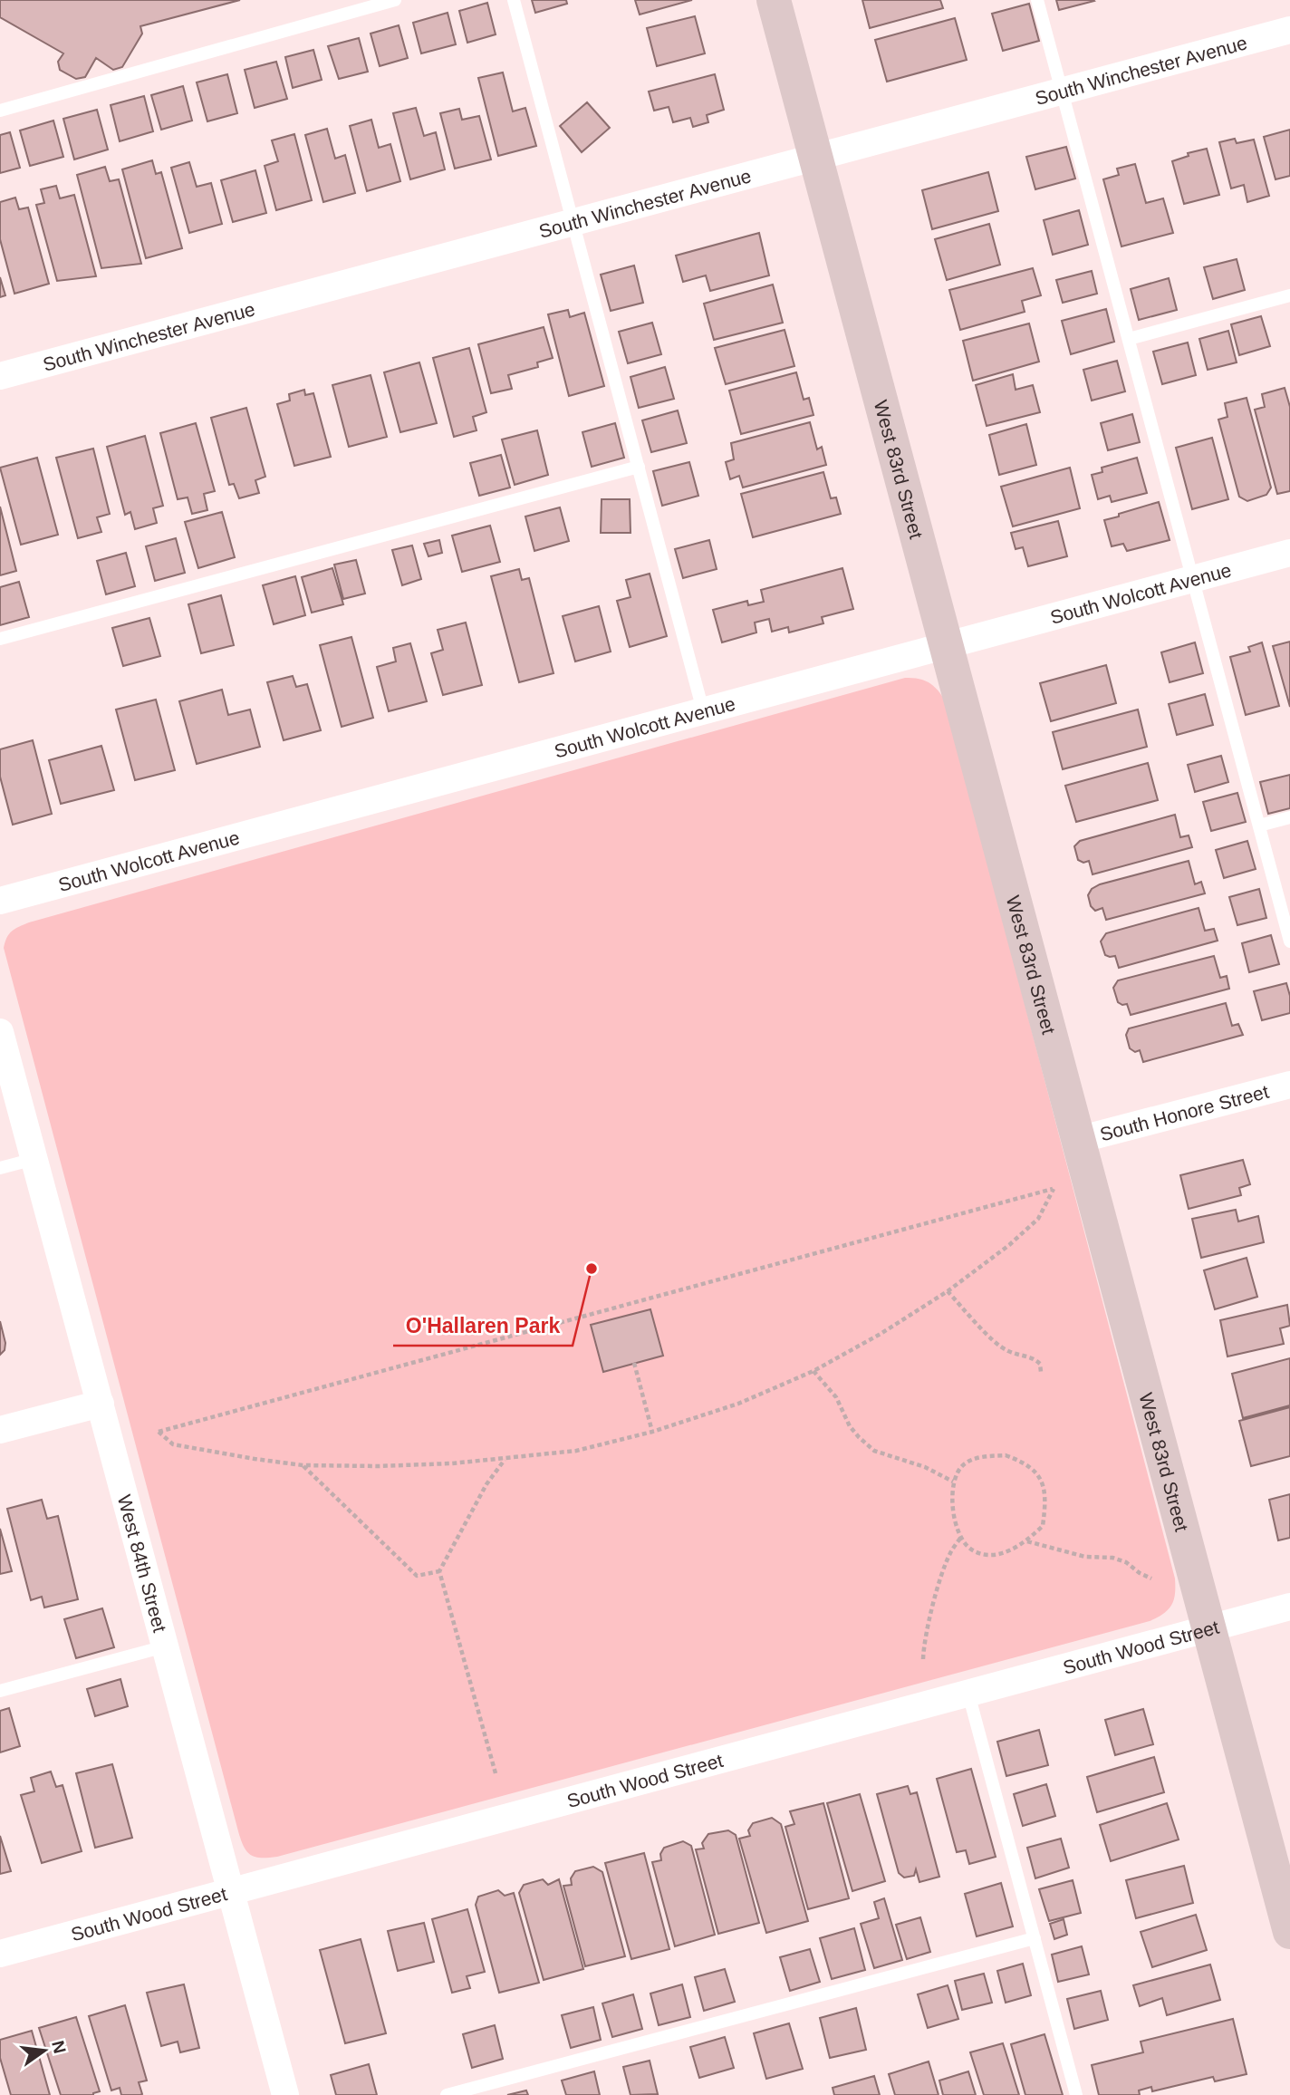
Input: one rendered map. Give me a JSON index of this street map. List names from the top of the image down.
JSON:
{
  "streets": {
    "street": [
      "South Winchester Avenue",
      "West 83rd Street",
      "South Wolcott Avenue",
      "South Honore Street",
      "West 84th Street",
      "South Wood Street"
    ]
  },
  "crossings": [
    ["South Winchester Avenue", "West 83rd Street"],
    ["West 83rd Street", "South Wolcott Avenue"],
    ["West 83rd Street", "South Honore Street"],
    ["West 83rd Street", "South Wood Street"],
    ["West 84th Street", "South Wood Street"]
  ],
  "places": ["O'Hallaren Park"],
  "north": "right"
}
